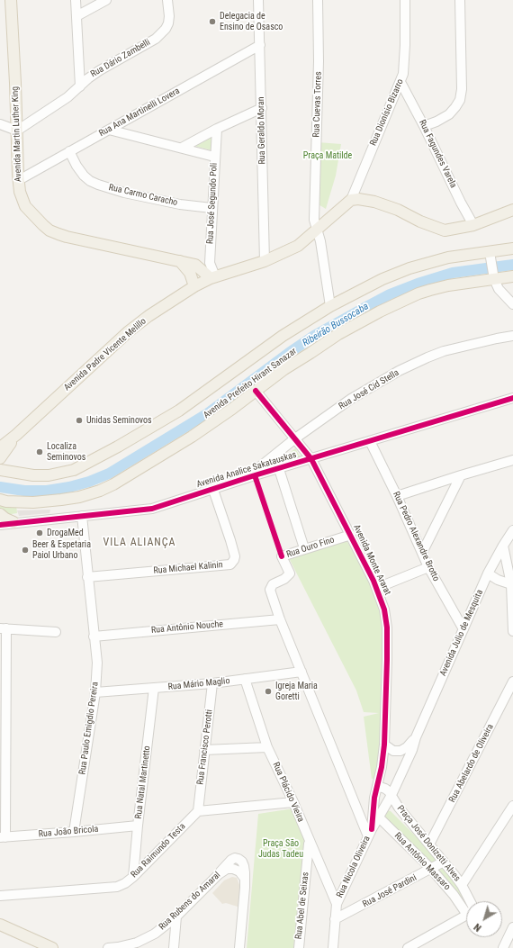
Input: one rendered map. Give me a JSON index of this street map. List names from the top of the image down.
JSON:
{
  "streets": {
    "main road": ["Avenida Martin Luther King", "Avenida Padre Vicente Melillo", "Avenida Prefeito Hirant Sanazar"],
    "street": [
      "Rua Dário Zambelli",
      "Rua Cuevas Torres",
      "Rua Ana Martinelli Lovera",
      "Rua Dionísio Bizarro",
      "Rua Geraldo Moran",
      "Rua Fagundes Varela",
      "Rua Carmo Caracho",
      "Rua José Segundo Poli",
      "Rua José Cid Stella",
      "Avenida Analice Sakatauskas",
      "Rua Pedro Alexandre Brotto",
      "Rua Ouro Fino",
      "Avenida Monte Ararat",
      "Rua Michael Kalinin",
      "Rua Antônio Nouche",
      "Avenida Julio de Mesquita",
      "Rua Mário Maglio",
      "Rua Paulo Emigdio Pereira",
      "Rua Francisco Perotti",
      "Rua Abelardo de Oliveira",
      "Rua Natal Martinetto",
      "Rua Plácido Vieira",
      "Rua João Bricola",
      "Praça José Donizetti Alves",
      "Rua Raimundo Testa",
      "Rua Antônio Massaro",
      "Rua Nicola Oliveira",
      "Rua José Pardini",
      "Rua Rubens do Amaral",
      "Rua Abel de Seixas"
    ]
  },
  "crossings": [
    ["Rua Dário Zambelli", "Avenida Martin Luther King"],
    ["Rua Cuevas Torres", "Avenida Padre Vicente Melillo"],
    ["Rua Ana Martinelli Lovera", "Rua Geraldo Moran"],
    ["Rua Ana Martinelli Lovera", "Avenida Martin Luther King"],
    ["Rua Ana Martinelli Lovera", "Rua Carmo Caracho"],
    ["Rua Dionísio Bizarro", "Rua Fagundes Varela"],
    ["Rua Dionísio Bizarro", "Avenida Padre Vicente Melillo"],
    ["Rua Geraldo Moran", "Avenida Padre Vicente Melillo"],
    ["Avenida Martin Luther King", "Rua José Segundo Poli"],
    ["Avenida Martin Luther King", "Avenida Padre Vicente Melillo"],
    ["Rua Carmo Caracho", "Rua José Segundo Poli"],
    ["Rua José Segundo Poli", "Avenida Padre Vicente Melillo"],
    ["Avenida Prefeito Hirant Sanazar", "Avenida Monte Ararat"],
    ["Rua José Cid Stella", "Avenida Analice Sakatauskas"],
    ["Rua José Cid Stella", "Avenida Monte Ararat"],
    ["Avenida Analice Sakatauskas", "Rua Pedro Alexandre Brotto"],
    ["Avenida Analice Sakatauskas", "Avenida Monte Ararat"],
    ["Avenida Analice Sakatauskas", "Rua Michael Kalinin"],
    ["Avenida Analice Sakatauskas", "Rua Paulo Emigdio Pereira"],
    ["Rua Pedro Alexandre Brotto", "Avenida Julio de Mesquita"],
    ["Rua Ouro Fino", "Avenida Monte Ararat"],
    ["Rua Ouro Fino", "Rua Antônio Nouche"],
    ["Avenida Monte Ararat", "Avenida Julio de Mesquita"],
    ["Avenida Monte Ararat", "Praça José Donizetti Alves"],
    ["Avenida Monte Ararat", "Rua Nicola Oliveira"],
    ["Rua Michael Kalinin", "Rua Paulo Emigdio Pereira"],
    ["Rua Antônio Nouche", "Rua Paulo Emigdio Pereira"],
    ["Avenida Julio de Mesquita", "Praça José Donizetti Alves"],
    ["Avenida Julio de Mesquita", "Rua Nicola Oliveira"],
    ["Rua Mário Maglio", "Rua Paulo Emigdio Pereira"],
    ["Rua Mário Maglio", "Rua Francisco Perotti"],
    ["Rua Mário Maglio", "Rua Natal Martinetto"],
    ["Rua Mário Maglio", "Rua Plácido Vieira"],
    ["Rua Paulo Emigdio Pereira", "Rua João Bricola"],
    ["Rua Francisco Perotti", "Rua Raimundo Testa"],
    ["Rua Abelardo de Oliveira", "Praça José Donizetti Alves"],
    ["Rua Natal Martinetto", "Rua João Bricola"],
    ["Rua Natal Martinetto", "Rua Raimundo Testa"],
    ["Rua Plácido Vieira", "Rua Nicola Oliveira"],
    ["Rua Plácido Vieira", "Rua Abel de Seixas"],
    ["Praça José Donizetti Alves", "Rua Nicola Oliveira"],
    ["Praça José Donizetti Alves", "Rua José Pardini"],
    ["Rua Antônio Massaro", "Rua Nicola Oliveira"],
    ["Rua Antônio Massaro", "Rua José Pardini"],
    ["Rua Nicola Oliveira", "Rua José Pardini"]
  ],
  "districts": ["VILA ALIANÇA"],
  "water": ["Ribeirão Bussocaba"],
  "parks": ["Praça Matilde", "Praça São Judas Tadeu"],
  "places": [
    "Delegacia de Ensino de Osasco",
    "Unidas Seminovos",
    "Localiza Seminovos",
    "DrogaMed",
    "Beer & Espetaria Paiol Urbano",
    "Igreja Maria Goretti"
  ],
  "north": "bottom left"
}
